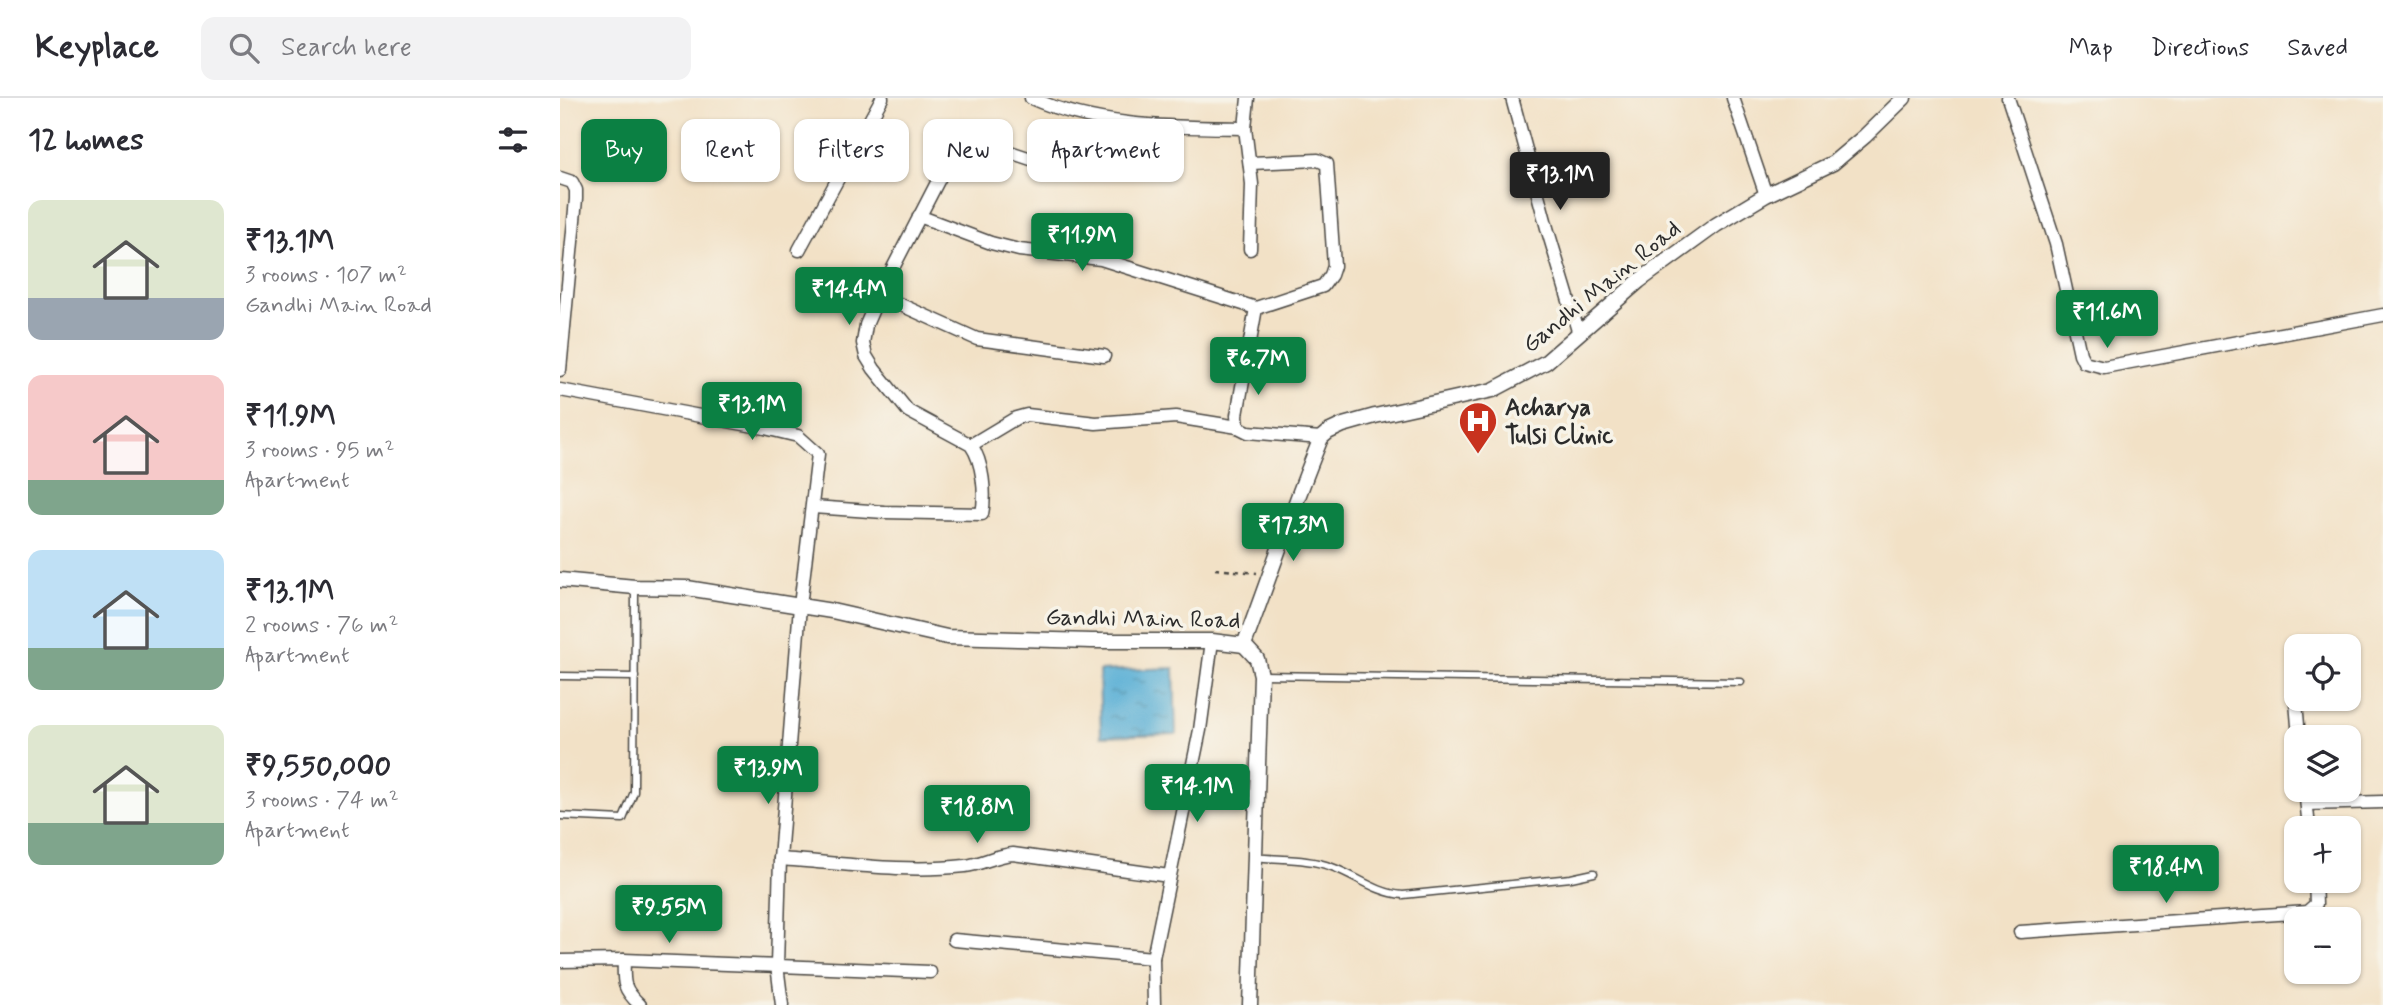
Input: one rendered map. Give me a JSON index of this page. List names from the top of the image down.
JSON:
{
  "streets": {
    "street": ["Gandhi Main Road"]
  },
  "places": {
    "hospital": ["Acharya Tulsi Clinic"]
  },
  "page": {
    "header": "Keyplace",
    "search": "Search here",
    "nav": ["Map", "Directions", "Saved"],
    "heading": "12 homes",
    "chip": [
      "Buy",
      "Rent",
      "Filters",
      "New",
      "Apartment"
    ],
    "price": [
      "₹13.1M",
      "₹11.9M",
      "₹14.4M",
      "₹11.6M",
      "₹6.7M",
      "₹13.1M",
      "₹17.3M",
      "₹13.9M",
      "₹14.1M",
      "₹18.8M",
      "₹18.4M",
      "₹9.55M"
    ],
    "list": [
      {
        "name": "₹13.1M",
        "note": "3 rooms · 107 m² · Gandhi Main Road"
      },
      {
        "name": "₹11.9M",
        "note": "3 rooms · 95 m² · Apartment"
      },
      {
        "name": "₹13.1M",
        "note": "2 rooms · 76 m² · Apartment"
      },
      {
        "name": "₹9,550,000",
        "note": "3 rooms · 74 m² · Apartment"
      }
    ],
    "map_buttons": ["+", "−"]
  }
}
